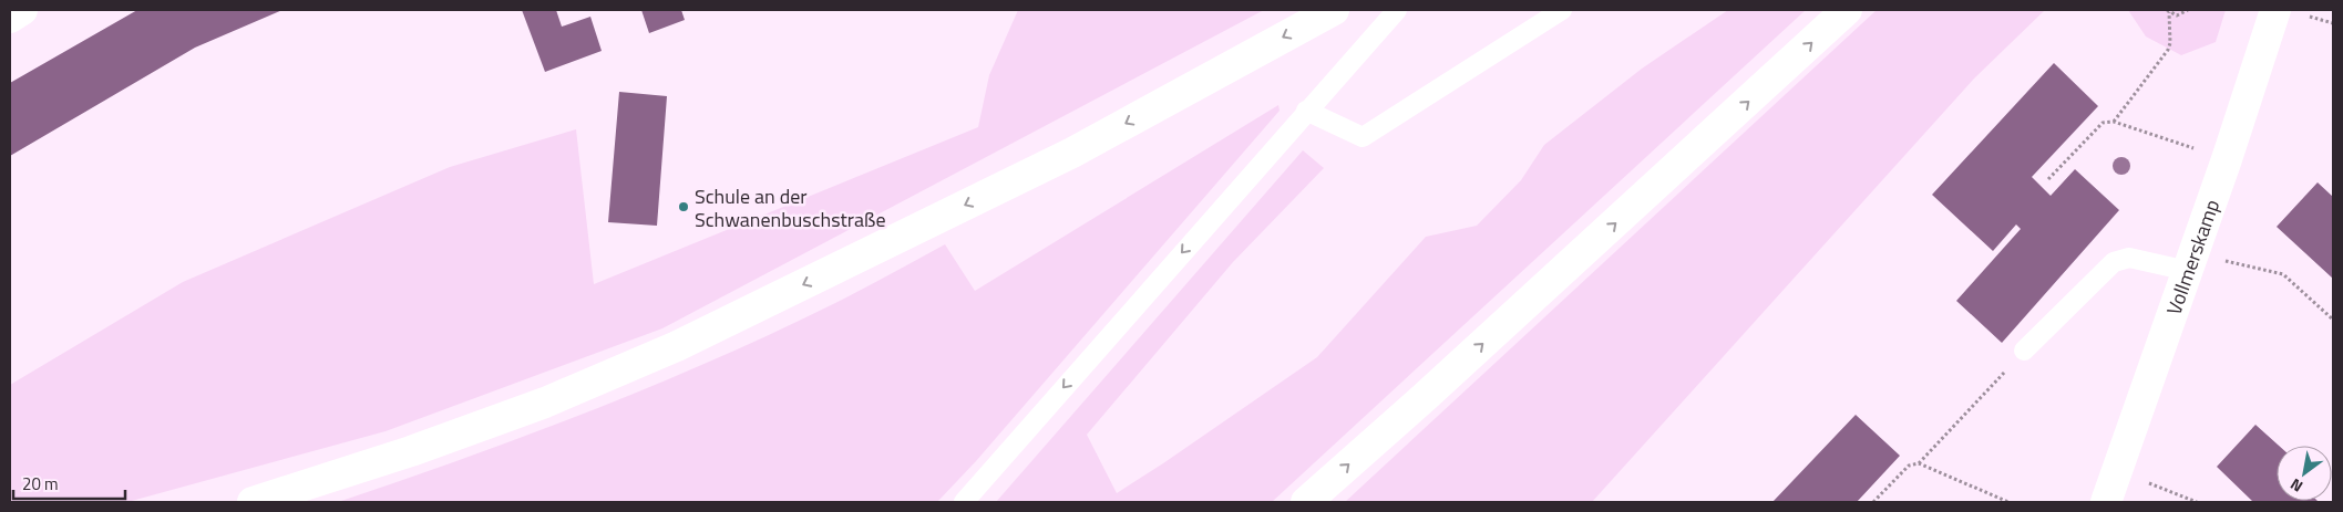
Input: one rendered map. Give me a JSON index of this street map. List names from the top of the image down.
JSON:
{
  "streets": {
    "main road": ["Vollmerskamp"]
  },
  "places": ["Schule an der Schwanenbuschstraße"],
  "scale_bar": "20 m",
  "north": "bottom left"
}
